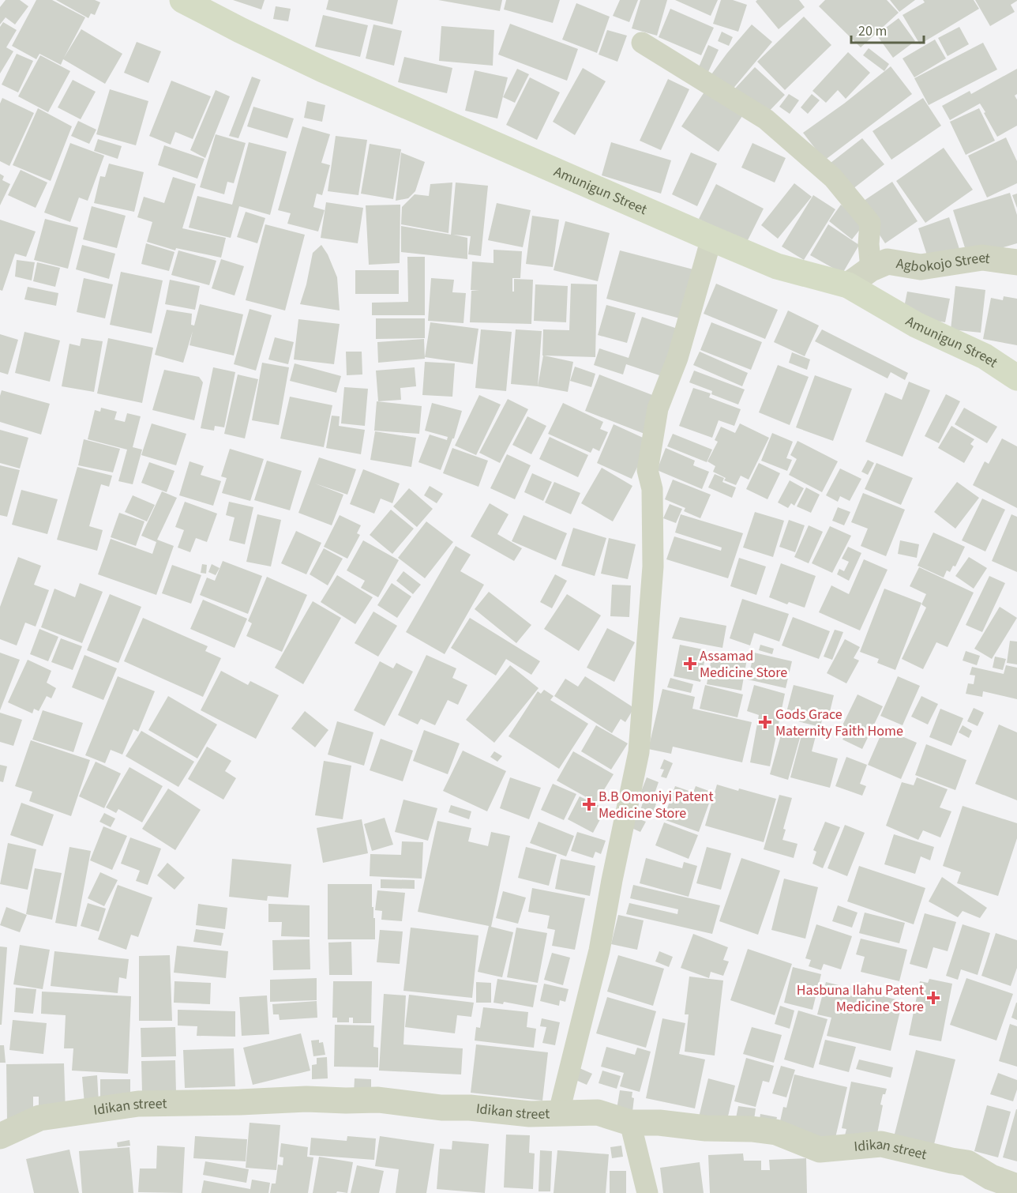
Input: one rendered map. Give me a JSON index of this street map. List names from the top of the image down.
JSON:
{
  "streets": {
    "main road": ["Amunigun Street"],
    "street": ["Agbokojo Street", "Idikan street"]
  },
  "crossings": [
    ["Amunigun Street", "Agbokojo Street"]
  ],
  "places": {
    "health": [
      "Assamad Medicine Store",
      "Gods Grace Maternity Faith Home",
      "B.B Omoniyi Patent Medicine Store",
      "Hasbuna Ilahu Patent Medicine Store"
    ]
  },
  "scale_bar": "20 m"
}
